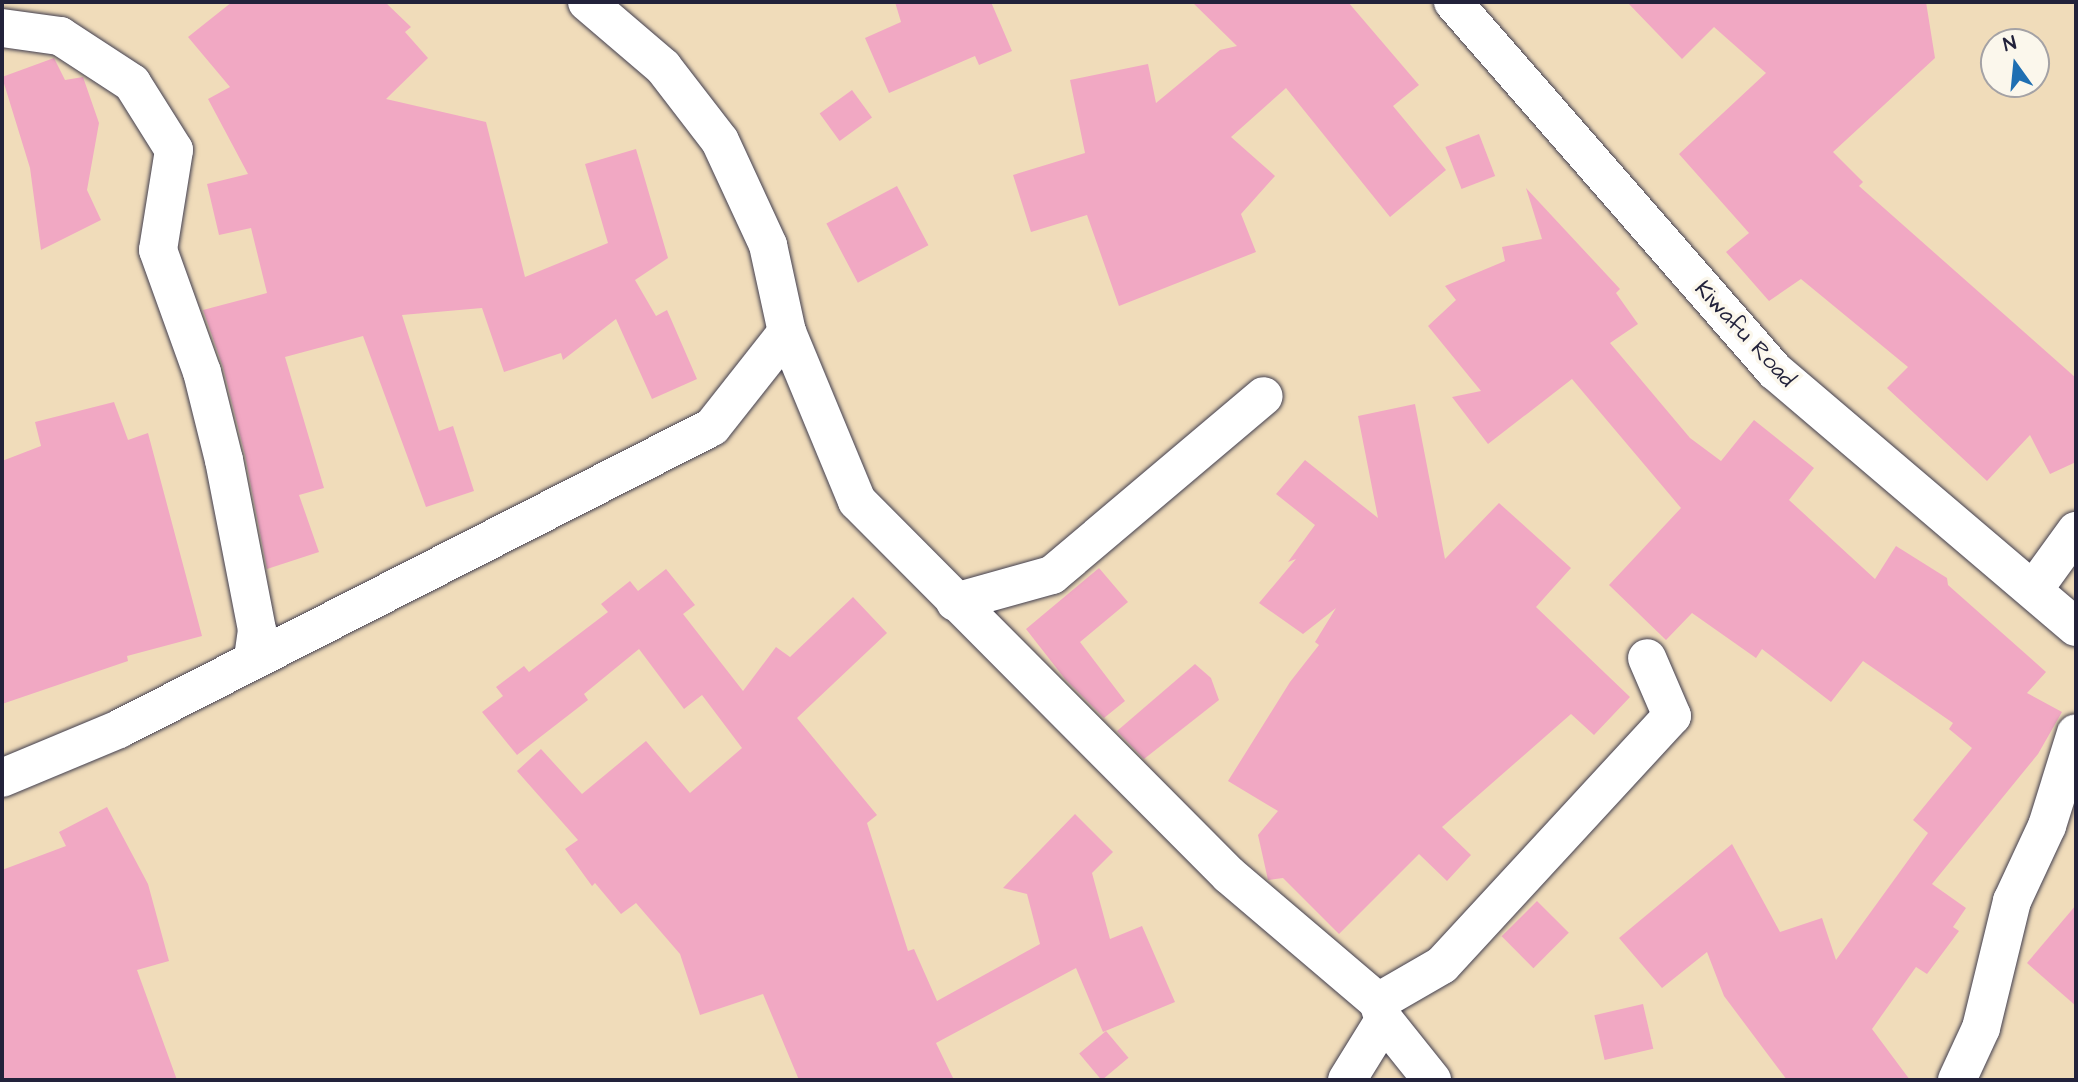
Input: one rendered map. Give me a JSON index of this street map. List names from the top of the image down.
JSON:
{
  "streets": {
    "street": ["Kiwafu Road"]
  },
  "north": "top"
}
